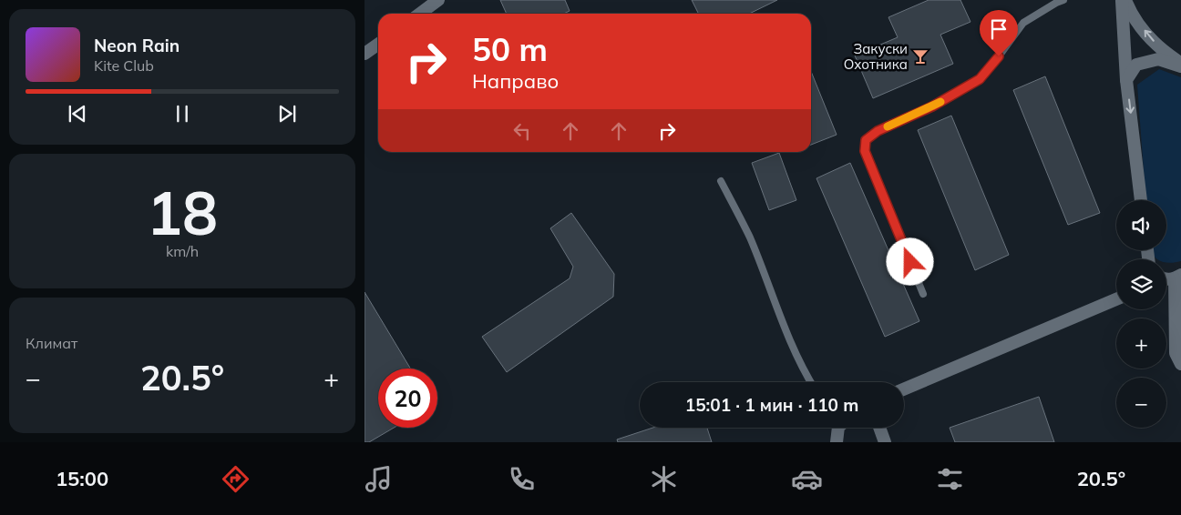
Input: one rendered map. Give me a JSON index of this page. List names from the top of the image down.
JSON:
{
  "places": {
    "bar": ["Закуски Охотника"]
  },
  "page": {
    "turn": ["50 m", "Направо"],
    "song": ["Neon Rain", "Kite Club"],
    "tile": [
      ["18", "km/h"],
      "Климат"
    ],
    "map_buttons": ["+", "−"],
    "heat": ["−", "20.5°", "+"],
    "limit": "20",
    "trip": "15:01 · 1 мин · 110 m",
    "tabs": ["15:00", "20.5°"]
  }
}
